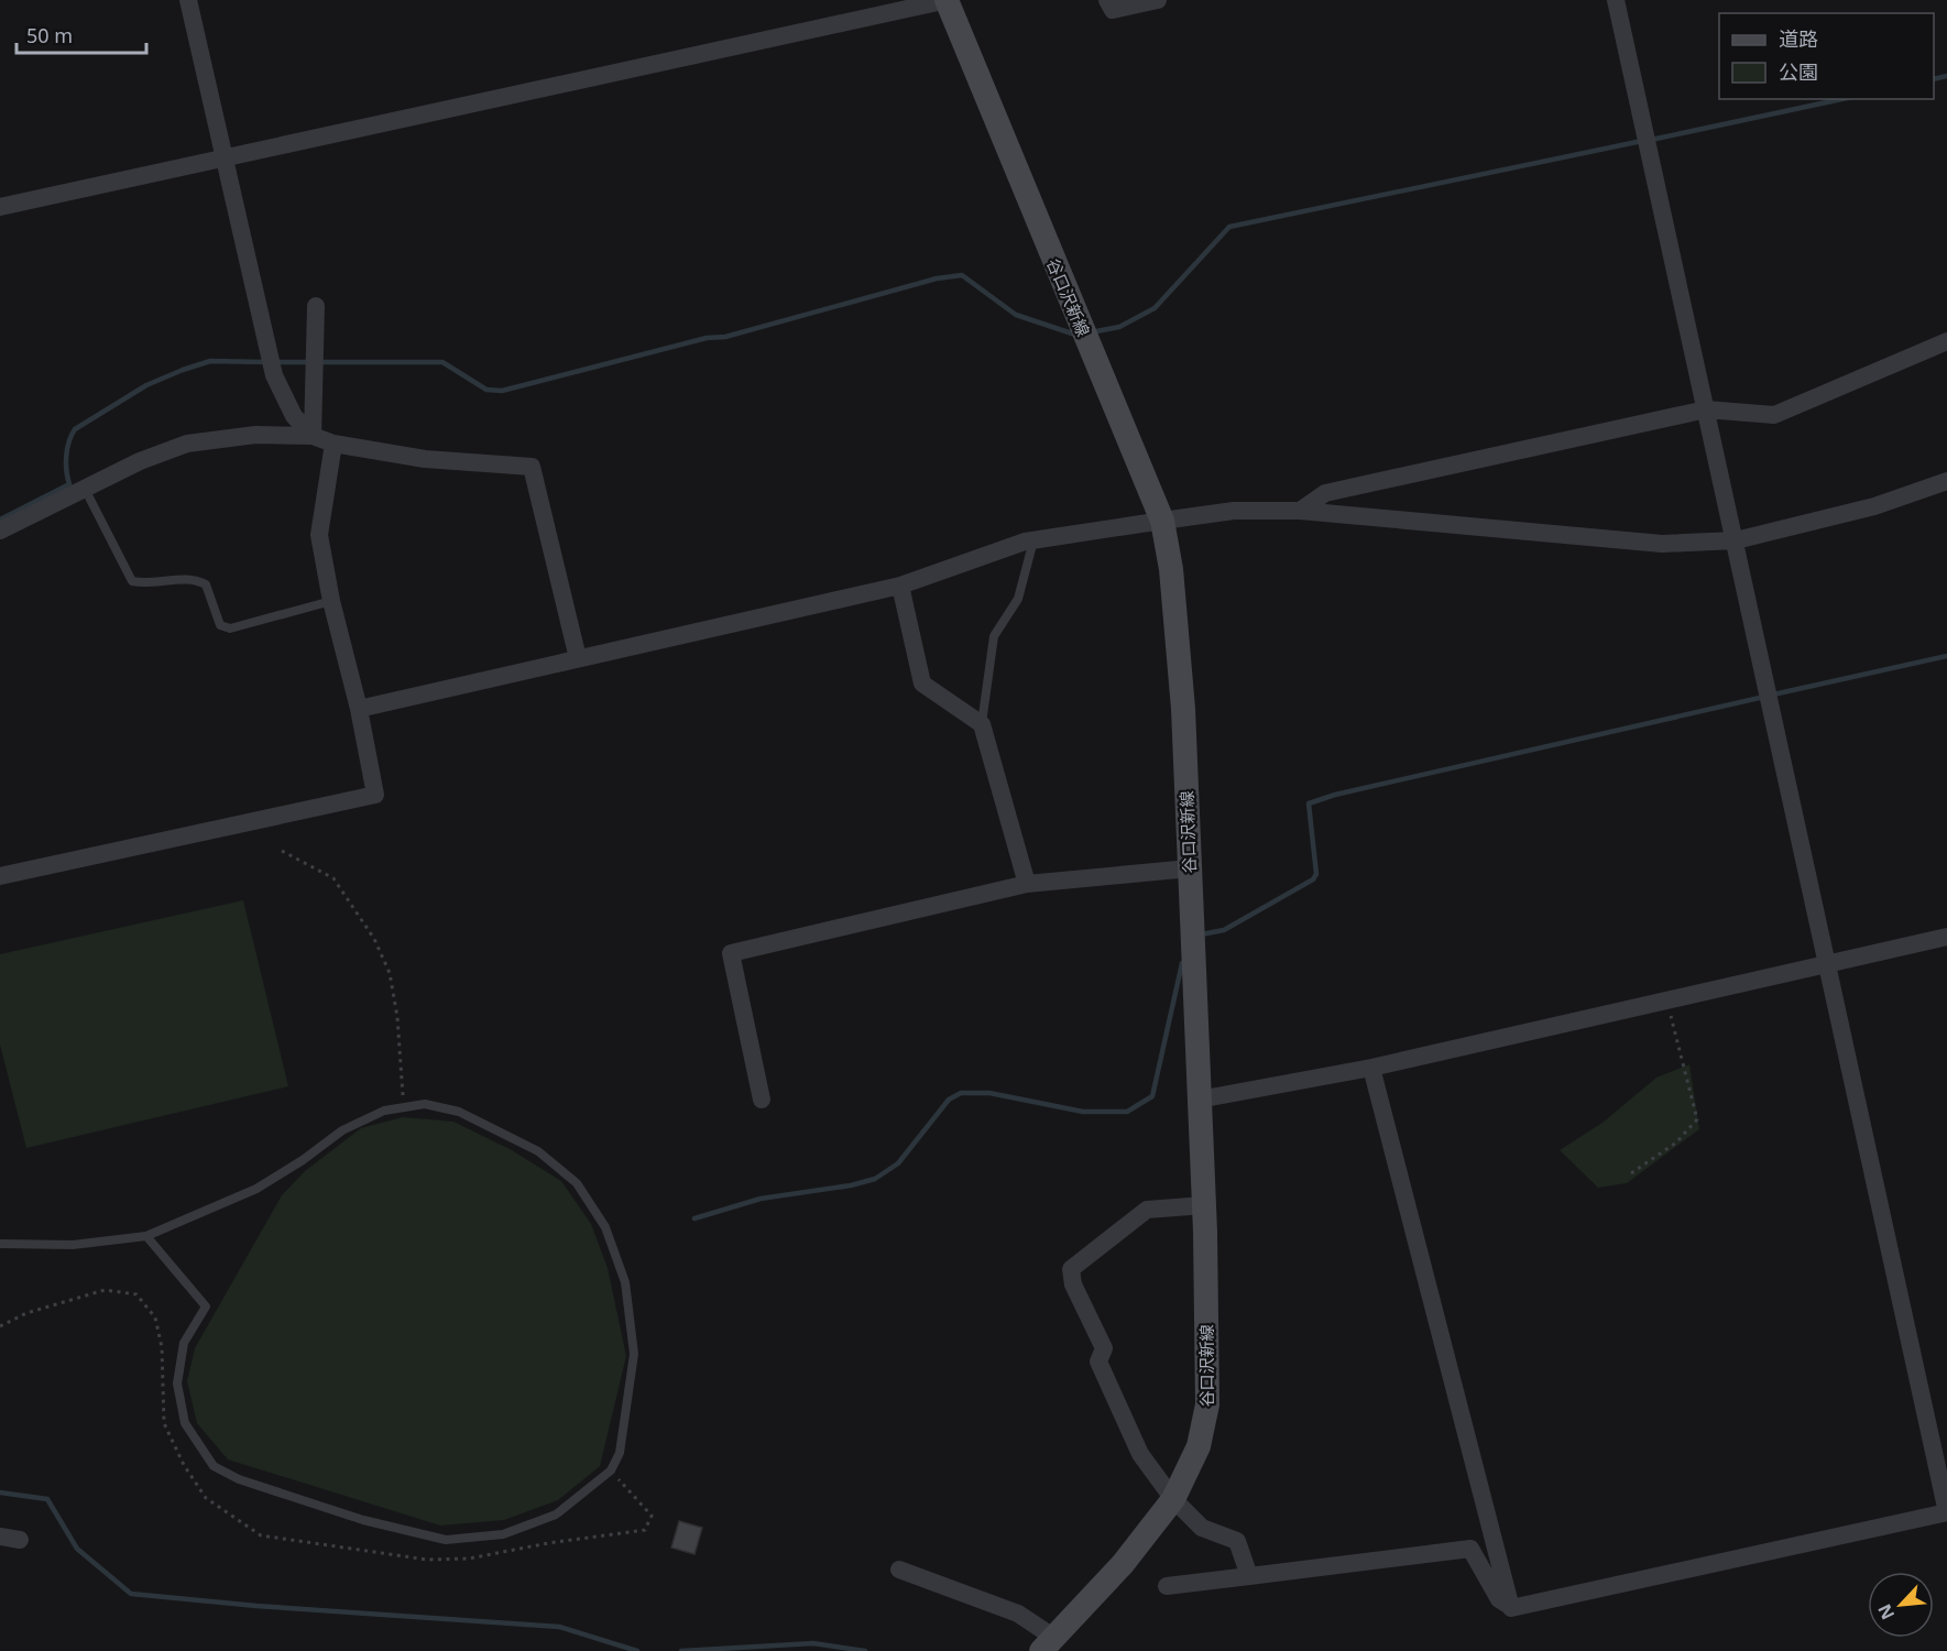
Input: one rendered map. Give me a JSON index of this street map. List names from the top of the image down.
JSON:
{
  "streets": {
    "main road": ["谷口沢新線"]
  },
  "legend": ["道路", "公園"],
  "scale_bar": "50 m",
  "north": "bottom left"
}
